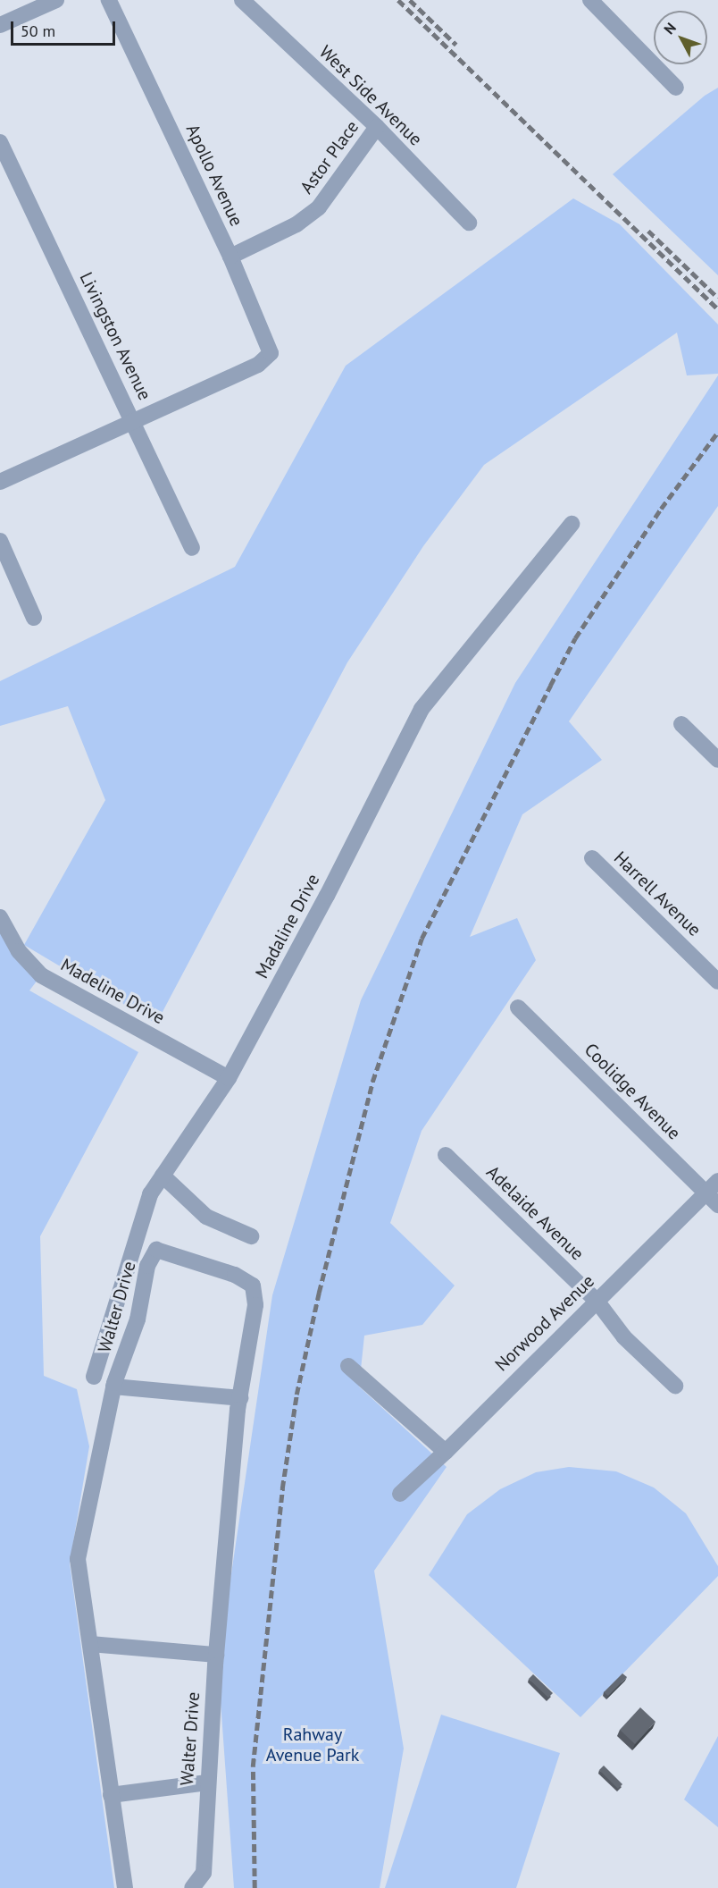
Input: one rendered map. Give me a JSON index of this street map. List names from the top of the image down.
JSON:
{
  "streets": {
    "street": [
      "West Side Avenue",
      "Astor Place",
      "Apollo Avenue",
      "Livingston Avenue",
      "Harrell Avenue",
      "Madaline Drive",
      "Madeline Drive",
      "Coolidge Avenue",
      "Adelaide Avenue",
      "Walter Drive",
      "Norwood Avenue"
    ]
  },
  "crossings": [
    ["West Side Avenue", "Astor Place"],
    ["Astor Place", "Apollo Avenue"],
    ["Apollo Avenue", "Livingston Avenue"],
    ["Madaline Drive", "Madeline Drive"],
    ["Coolidge Avenue", "Norwood Avenue"],
    ["Adelaide Avenue", "Norwood Avenue"]
  ],
  "parks": ["Rahway Avenue Park"],
  "scale_bar": "50 m",
  "north": "top left"
}
